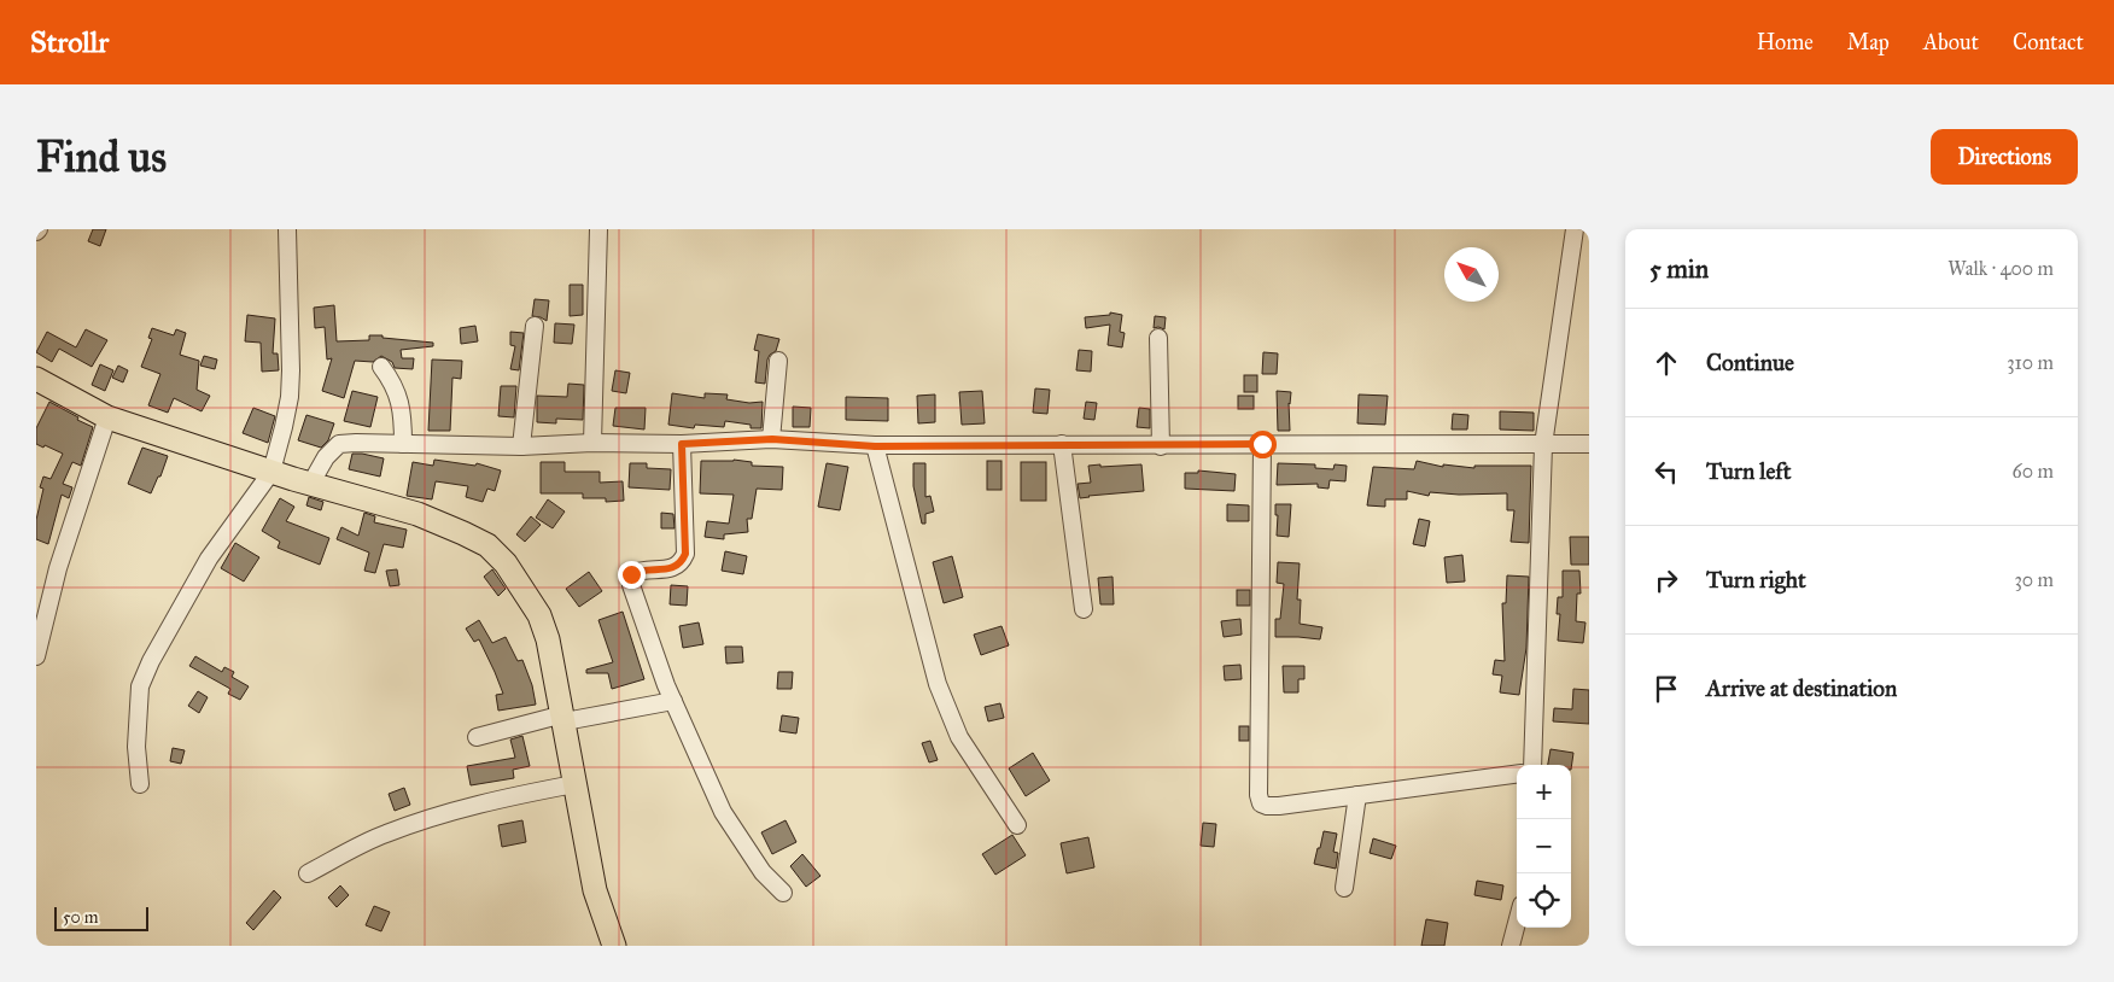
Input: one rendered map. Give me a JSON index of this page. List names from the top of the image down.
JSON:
{
  "scale_bar": "50 m",
  "north": "top left",
  "page": {
    "header": "Strollr",
    "nav": [
      "Home",
      "Map",
      "About",
      "Contact"
    ],
    "buttons": "Directions",
    "title": "Find us",
    "heading": ["5 min", "Walk · 400 m"],
    "list": [
      ["Continue", "310 m"],
      ["Turn left", "60 m"],
      ["Turn right", "30 m"],
      "Arrive at destination"
    ],
    "map_buttons": ["+", "−"],
    "scale": "50 m"
  }
}
